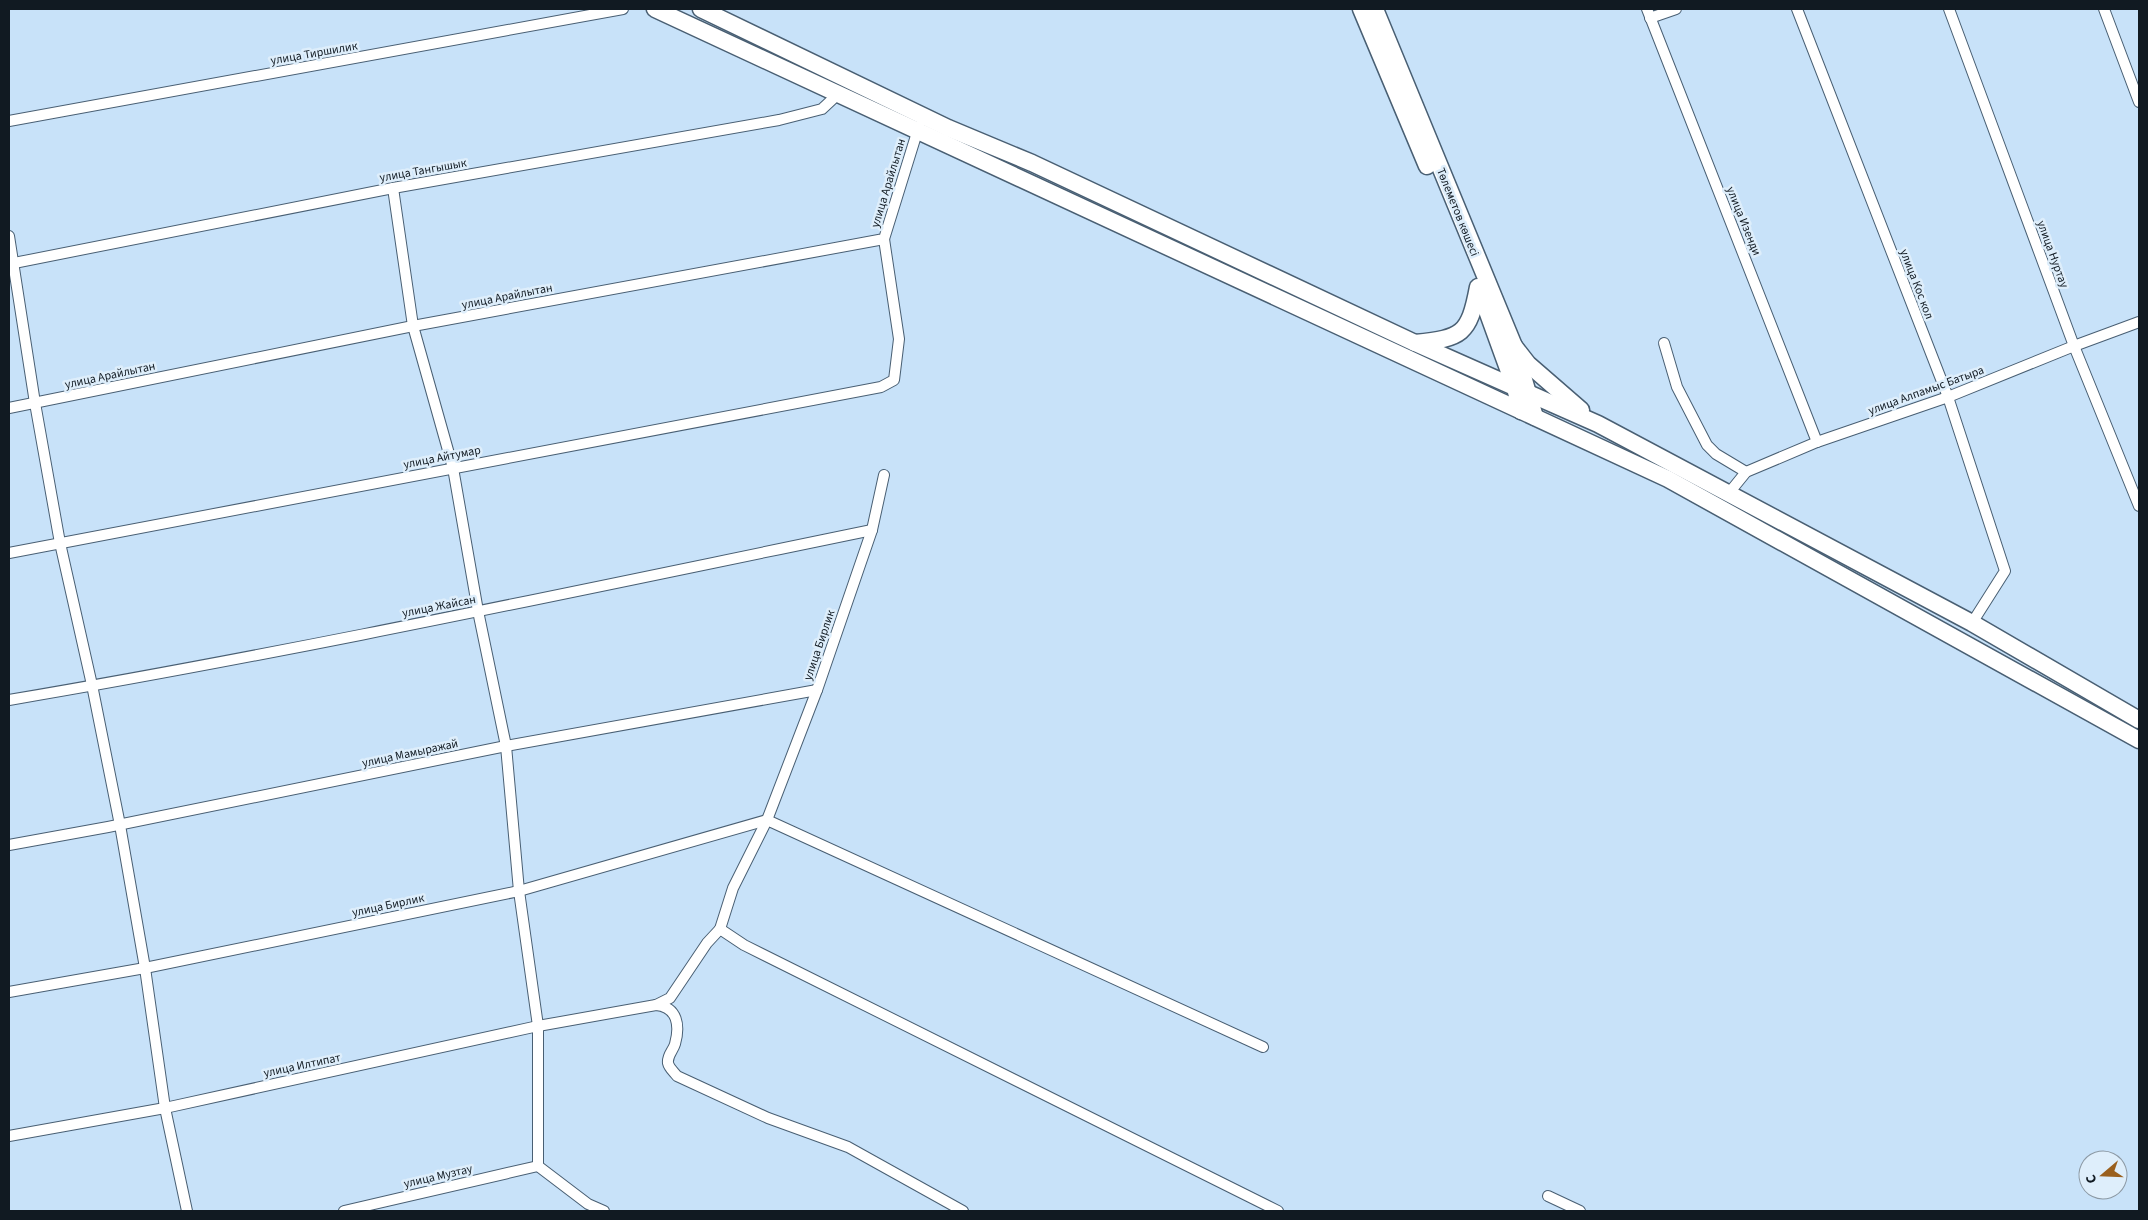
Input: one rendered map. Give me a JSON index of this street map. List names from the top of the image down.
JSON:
{
  "streets": {
    "main road": ["Төлеметов көшесі"],
    "street": [
      "улица Тиршилик",
      "улица Тангышык",
      "улица Арайлытан",
      "улица Изенди",
      "улица Нуртау",
      "улица Кос кол",
      "улица Алпамыс Батыра",
      "улица Айтумар",
      "улица Жайсан",
      "улица Бирлик",
      "улица Мамыражай",
      "улица Илтипат",
      "улица Музтау"
    ]
  },
  "crossings": [
    ["улица Арайлытан", "улица Айтумар"],
    ["улица Изенди", "улица Алпамыс Батыра"],
    ["улица Нуртау", "улица Алпамыс Батыра"],
    ["улица Кос кол", "улица Алпамыс Батыра"],
    ["улица Жайсан", "улица Бирлик"],
    ["улица Бирлик", "улица Мамыражай"]
  ],
  "north": "left"
}
